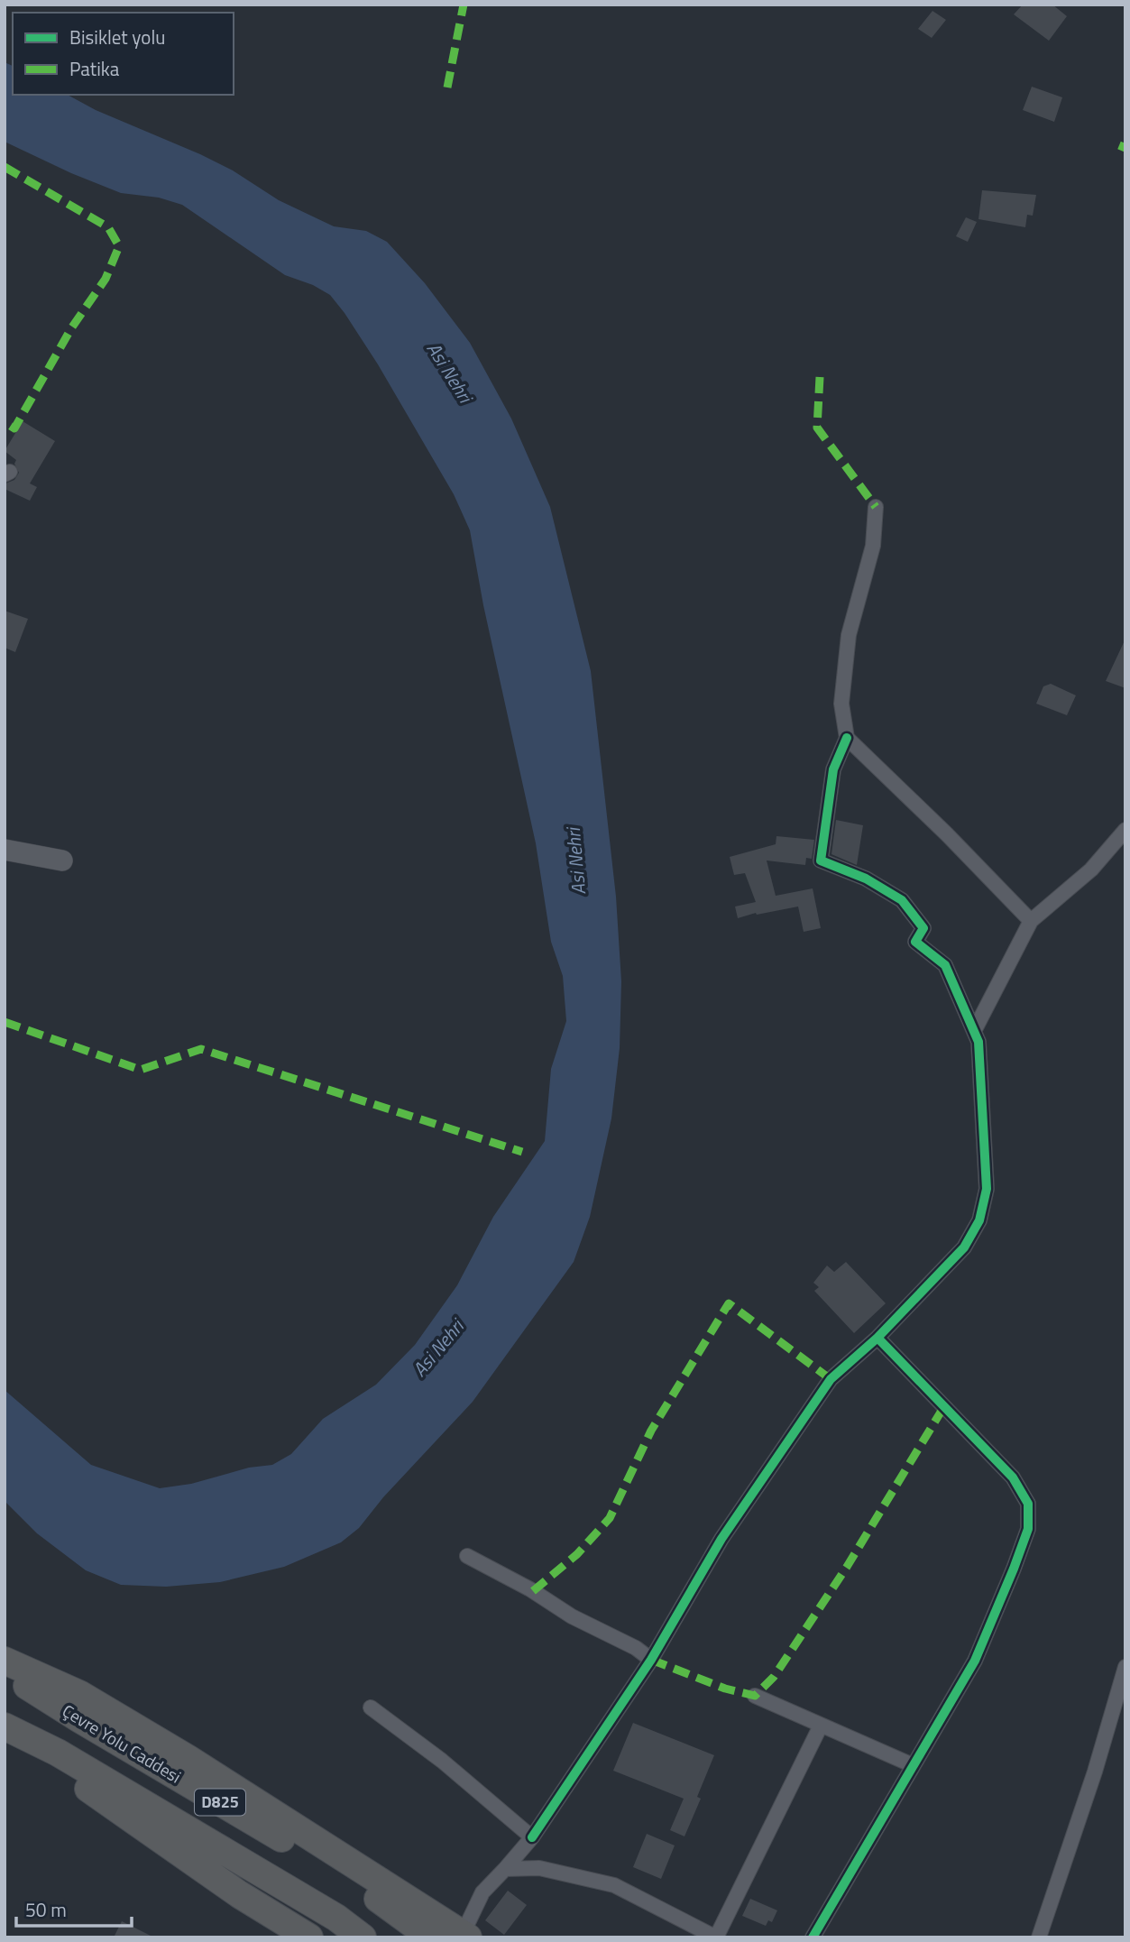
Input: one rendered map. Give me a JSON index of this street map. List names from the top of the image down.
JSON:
{
  "streets": {
    "highway": ["Çevre Yolu Caddesi", "D825"]
  },
  "water": ["Asi Nehri"],
  "legend": ["Bisiklet yolu", "Patika"],
  "scale_bar": "50 m"
}
